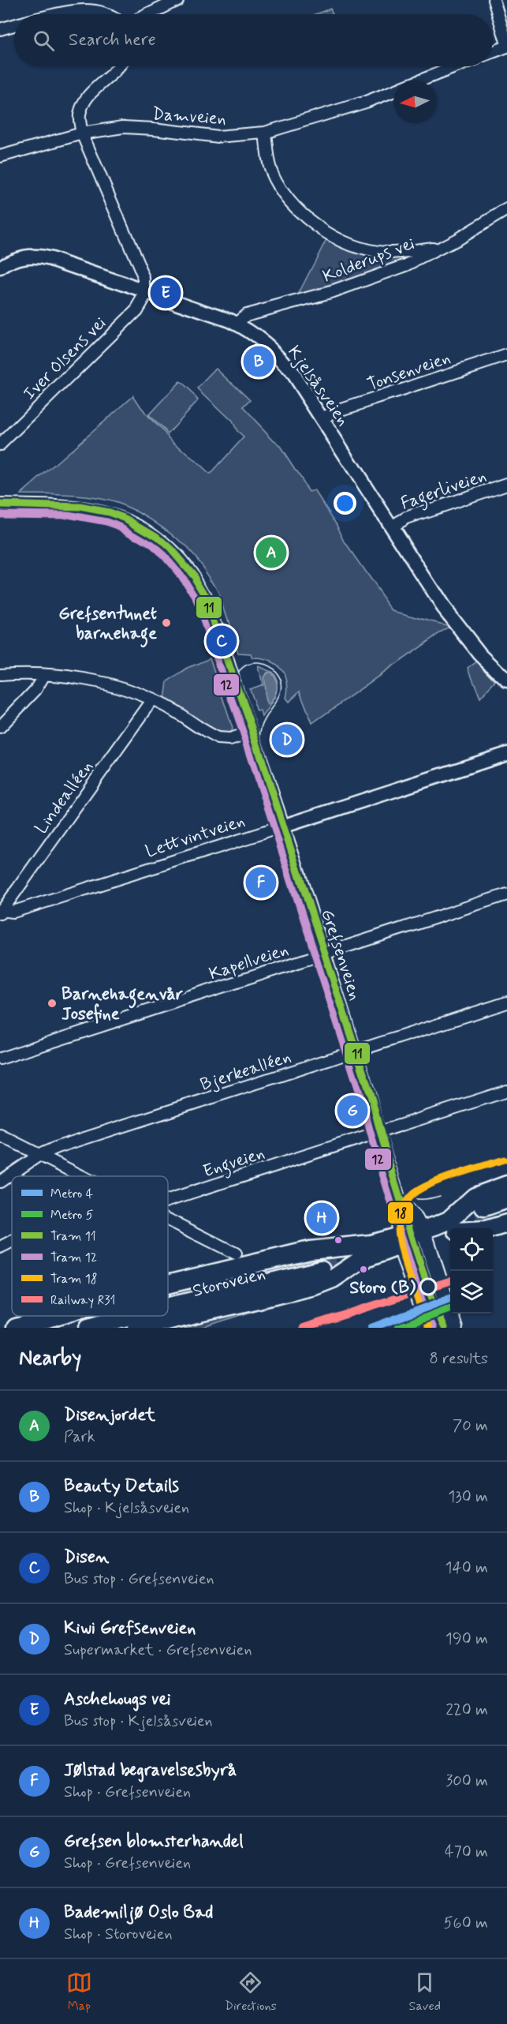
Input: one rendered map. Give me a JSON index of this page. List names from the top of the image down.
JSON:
{
  "streets": {
    "highway": ["Storoveien"],
    "main road": ["Grefsenveien"],
    "street": [
      "Damveien",
      "Kolderups vei",
      "Iver Olsens vei",
      "Tonsenveien",
      "Kjelsåsveien",
      "Fagerliveien",
      "Lindealléen",
      "Lettvintveien",
      "Kapellveien",
      "Bjerkealléen",
      "Engveien"
    ]
  },
  "crossings": [
    ["Kolderups vei", "Kjelsåsveien"],
    ["Iver Olsens vei", "Kjelsåsveien"],
    ["Tonsenveien", "Kjelsåsveien"],
    ["Kjelsåsveien", "Fagerliveien"],
    ["Lindealléen", "Lettvintveien"],
    ["Lettvintveien", "Grefsenveien"],
    ["Grefsenveien", "Kapellveien"],
    ["Grefsenveien", "Bjerkealléen"],
    ["Grefsenveien", "Engveien"]
  ],
  "places": ["Grefsentunet barnehage", "Barnehagenvår Josefine", "Storo (B)"],
  "lines": [
    "tram line 11",
    "tram line 12",
    "tram line 18",
    "rail line R31",
    "metro line 4",
    "metro line 5"
  ],
  "legend": [
    "Metro 4",
    "Metro 5",
    "Tram 11",
    "Tram 12",
    "Tram 18",
    "Railway R31"
  ],
  "north": "left",
  "page": {
    "search": "Search here",
    "pins": [
      "E",
      "B",
      "A",
      "C",
      "D",
      "F",
      "G",
      "H"
    ],
    "heading": ["Nearby", "8 results"],
    "list": [
      {
        "mark": "A",
        "name": "Disenjordet",
        "note": "Park",
        "value": "70 m"
      },
      {
        "mark": "B",
        "name": "Beauty Details",
        "note": "Shop · Kjelsåsveien",
        "value": "130 m"
      },
      {
        "mark": "C",
        "name": "Disen",
        "note": "Bus stop · Grefsenveien",
        "value": "140 m"
      },
      {
        "mark": "D",
        "name": "Kiwi Grefsenveien",
        "note": "Supermarket · Grefsenveien",
        "value": "190 m"
      },
      {
        "mark": "E",
        "name": "Aschehougs vei",
        "note": "Bus stop · Kjelsåsveien",
        "value": "220 m"
      },
      {
        "mark": "F",
        "name": "Jølstad begravelsesbyrå",
        "note": "Shop · Grefsenveien",
        "value": "300 m"
      },
      {
        "mark": "G",
        "name": "Grefsen blomsterhandel",
        "note": "Shop · Grefsenveien",
        "value": "470 m"
      },
      {
        "mark": "H",
        "name": "Bademiljø Oslo Bad",
        "note": "Shop · Storoveien",
        "value": "560 m"
      }
    ],
    "nav": ["Map", "Directions", "Saved"]
  }
}
